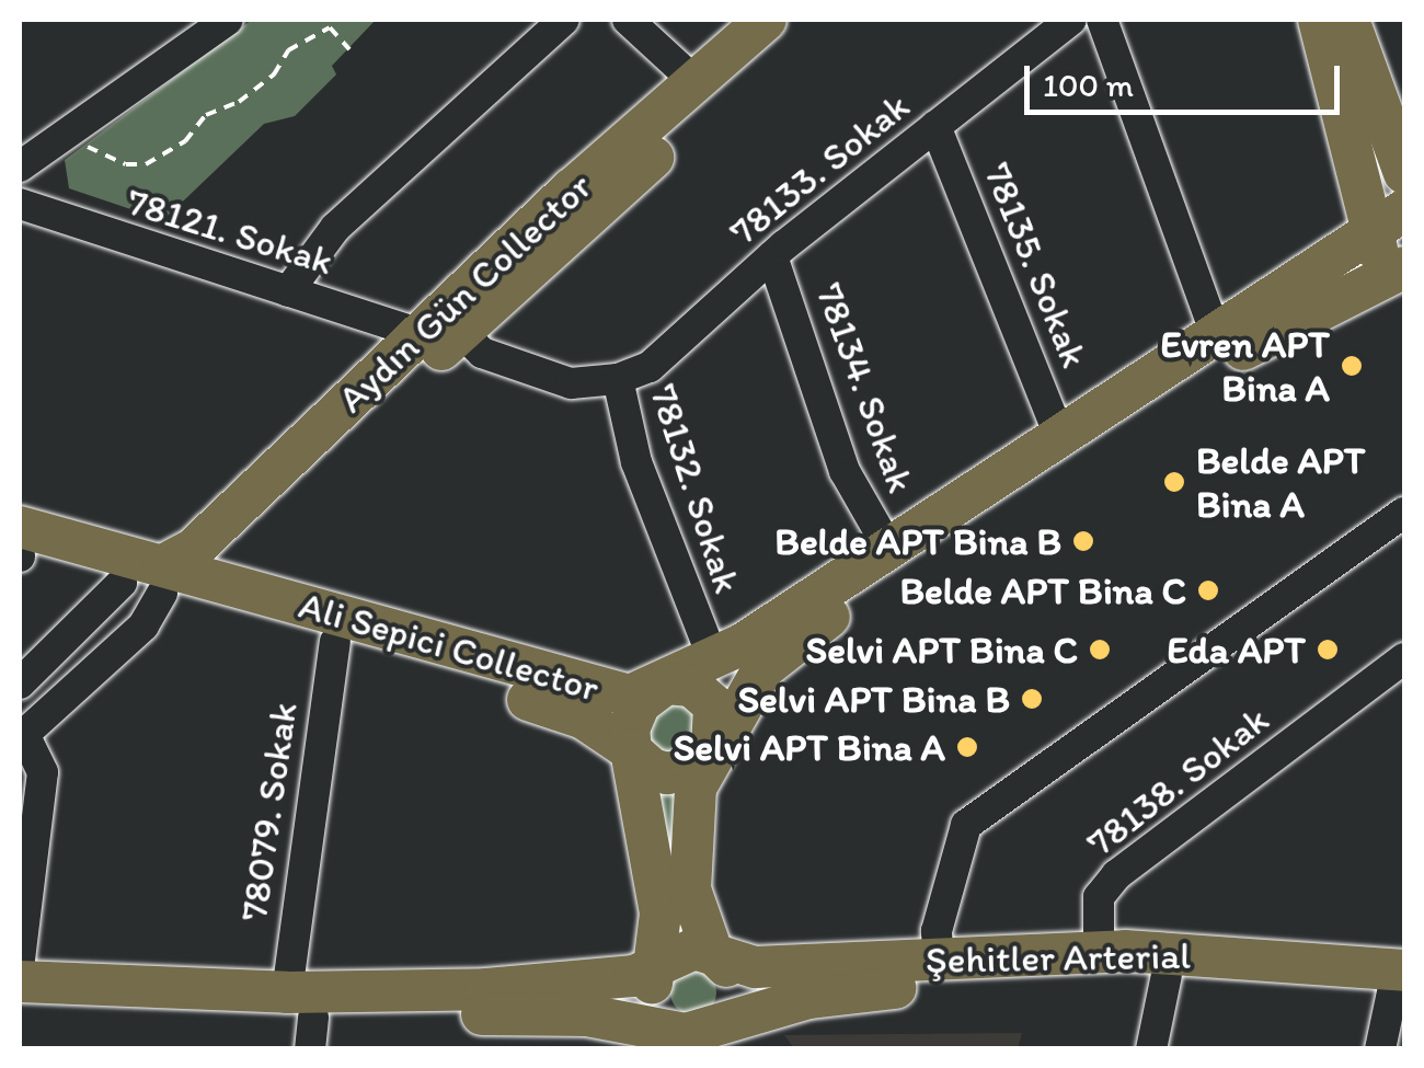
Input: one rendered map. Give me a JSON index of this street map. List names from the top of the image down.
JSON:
{
  "streets": {
    "main road": ["Aydın Gün Collector", "Ali Sepici Collector", "Şehitler Arterial"],
    "street": [
      "78133. Sokak",
      "78121. Sokak",
      "78135. Sokak",
      "78134. Sokak",
      "78132. Sokak",
      "78138. Sokak",
      "78079. Sokak"
    ]
  },
  "crossings": [
    ["78133. Sokak", "78135. Sokak"],
    ["78133. Sokak", "78134. Sokak"],
    ["78133. Sokak", "78132. Sokak"],
    ["78121. Sokak", "Aydın Gün Collector"],
    ["78135. Sokak", "Ali Sepici Collector"],
    ["Aydın Gün Collector", "78132. Sokak"],
    ["Aydın Gün Collector", "Ali Sepici Collector"],
    ["78134. Sokak", "Ali Sepici Collector"],
    ["78132. Sokak", "Ali Sepici Collector"],
    ["Ali Sepici Collector", "78079. Sokak"],
    ["78138. Sokak", "Şehitler Arterial"]
  ],
  "places": [
    "Evren APT Bina A",
    "Belde APT Bina A",
    "Belde APT Bina B",
    "Belde APT Bina C",
    "Selvi APT Bina C",
    "Eda APT",
    "Selvi APT Bina B",
    "Selvi APT Bina A"
  ],
  "scale_bar": "100 m"
}
